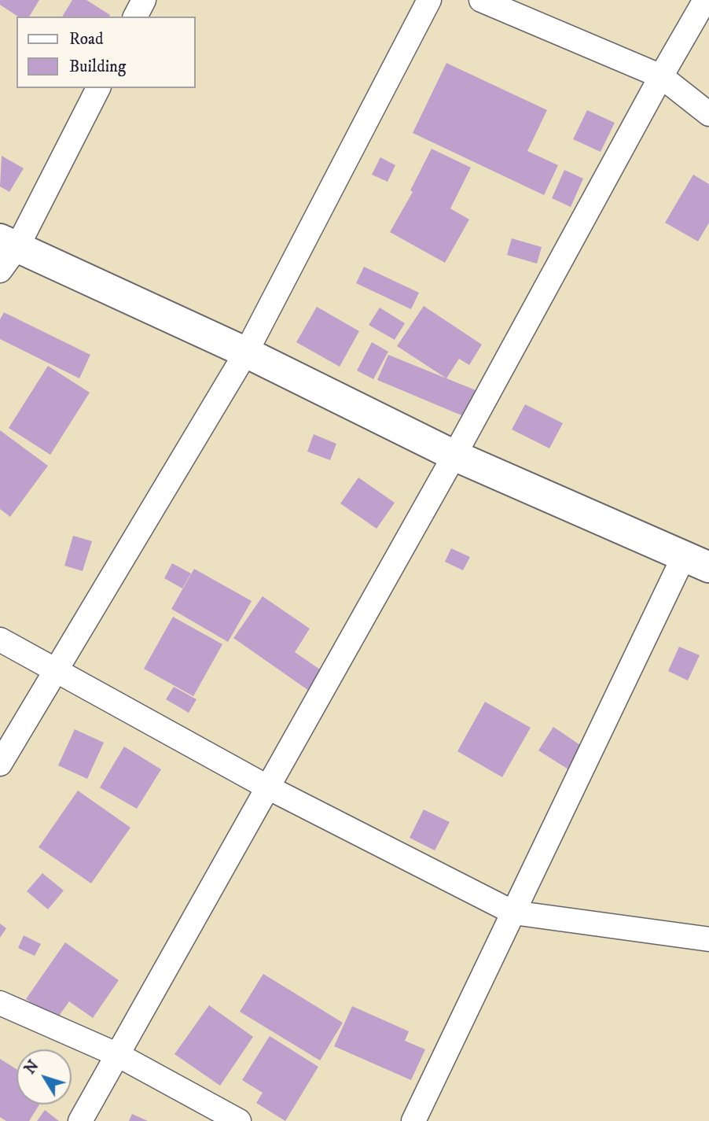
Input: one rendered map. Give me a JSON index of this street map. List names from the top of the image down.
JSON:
{
  "legend": ["Road", "Building"],
  "north": "top left"
}
